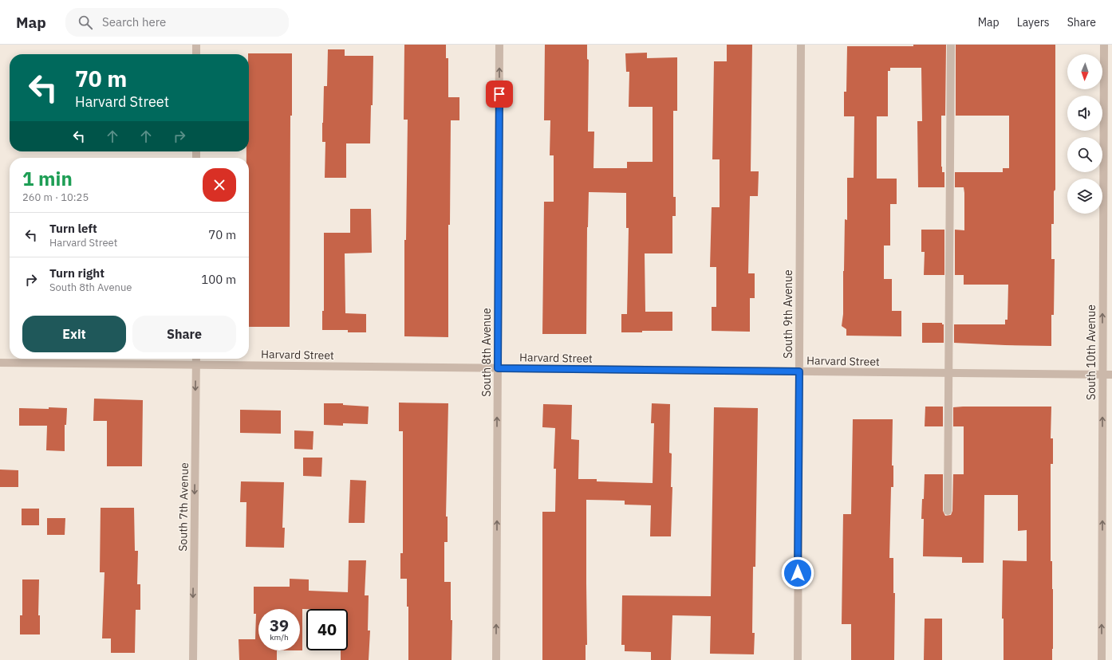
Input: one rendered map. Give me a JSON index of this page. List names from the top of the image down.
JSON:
{
  "streets": {
    "street": [
      "South 9th Avenue",
      "South 8th Avenue",
      "South 10th Avenue",
      "Harvard Street",
      "South 7th Avenue"
    ]
  },
  "crossings": [
    ["South 9th Avenue", "Harvard Street"],
    ["South 8th Avenue", "Harvard Street"],
    ["South 10th Avenue", "Harvard Street"],
    ["Harvard Street", "South 7th Avenue"]
  ],
  "one_way": ["South 8th Avenue", "South 10th Avenue", "South 7th Avenue"],
  "north": "bottom",
  "page": {
    "header": "Map",
    "search": "Search here",
    "nav": ["Map", "Layers", "Share"],
    "turn": ["70 m", "Harvard Street"],
    "heading": ["1 min", "260 m · 10:25"],
    "list": [
      {
        "name": "Turn left",
        "note": "Harvard Street",
        "value": "70 m"
      },
      {
        "name": "Turn right",
        "note": "South 8th Avenue",
        "value": "100 m"
      }
    ],
    "buttons": ["Exit", "Share"],
    "speed": "39 km/h",
    "limit": "40"
  }
}
